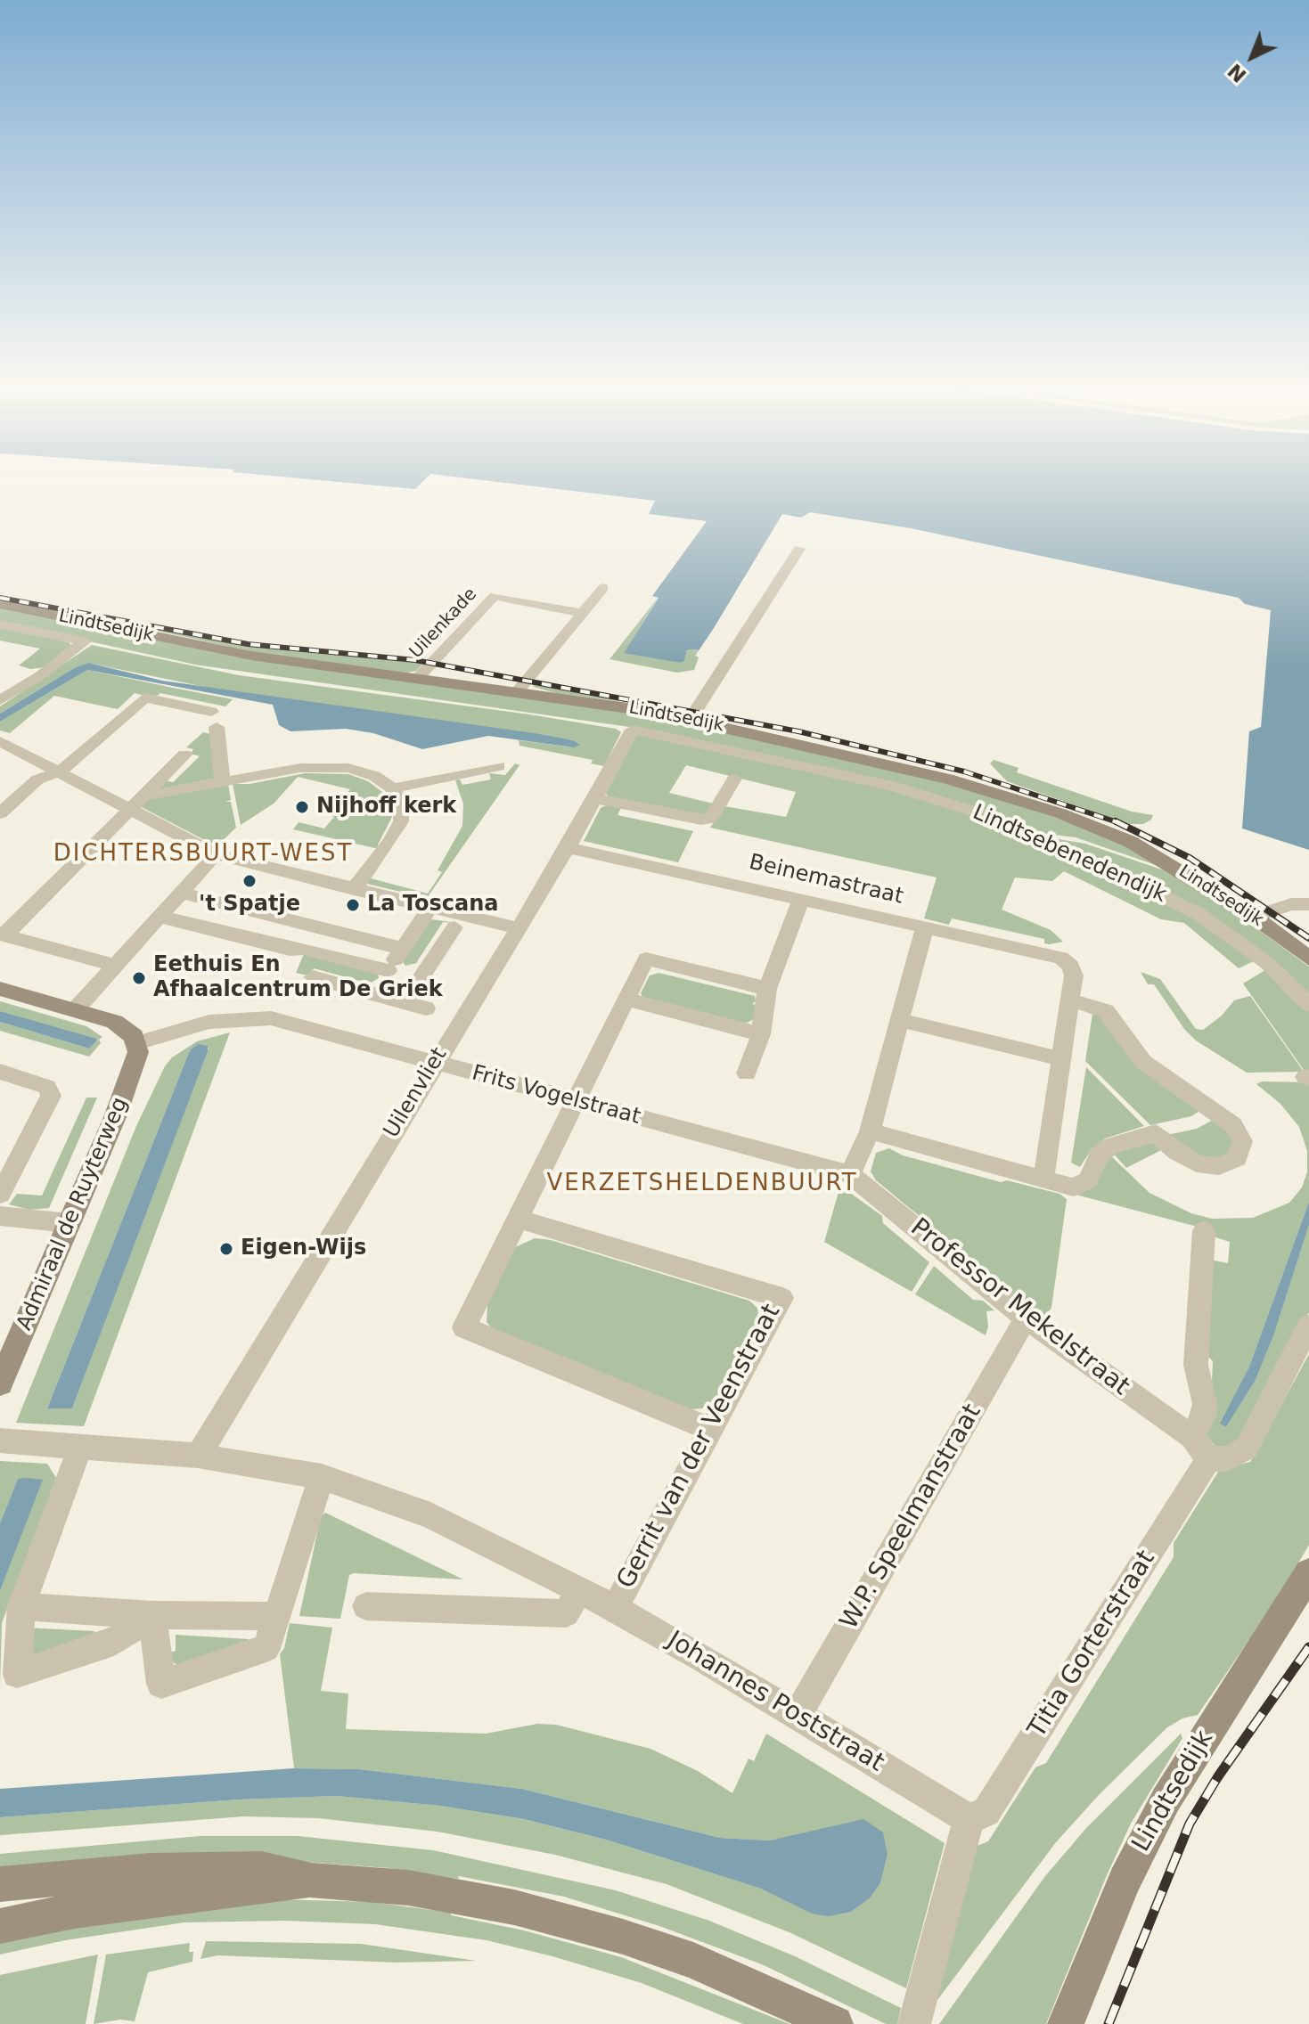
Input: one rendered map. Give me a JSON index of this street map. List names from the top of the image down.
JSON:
{
  "streets": {
    "main road": ["Lindtsedijk", "Admiraal de Ruyterweg"],
    "street": [
      "Uilenkade",
      "Lindtsebenedendijk",
      "Beinemastraat",
      "Uilenvliet",
      "Frits Vogelstraat",
      "Professor Mekelstraat",
      "Gerrit van der Veenstraat",
      "W.P. Speelmanstraat",
      "Titia Gorterstraat",
      "Johannes Poststraat"
    ]
  },
  "crossings": [
    ["Uilenkade", "Lindtsedijk"],
    ["Lindtsebenedendijk", "Uilenvliet"],
    ["Beinemastraat", "Uilenvliet"],
    ["Uilenvliet", "Frits Vogelstraat"],
    ["Uilenvliet", "Johannes Poststraat"],
    ["Frits Vogelstraat", "Admiraal de Ruyterweg"],
    ["Frits Vogelstraat", "Professor Mekelstraat"],
    ["Professor Mekelstraat", "W.P. Speelmanstraat"],
    ["Professor Mekelstraat", "Titia Gorterstraat"],
    ["Gerrit van der Veenstraat", "Johannes Poststraat"],
    ["W.P. Speelmanstraat", "Johannes Poststraat"],
    ["Titia Gorterstraat", "Johannes Poststraat"]
  ],
  "districts": ["DICHTERSBUURT-WEST", "VERZETSHELDENBUURT"],
  "places": [
    "Nijhoff kerk",
    "'t Spatje",
    "La Toscana",
    "Eethuis En Afhaalcentrum De Griek",
    "Eigen-Wijs"
  ],
  "north": "bottom left"
}
